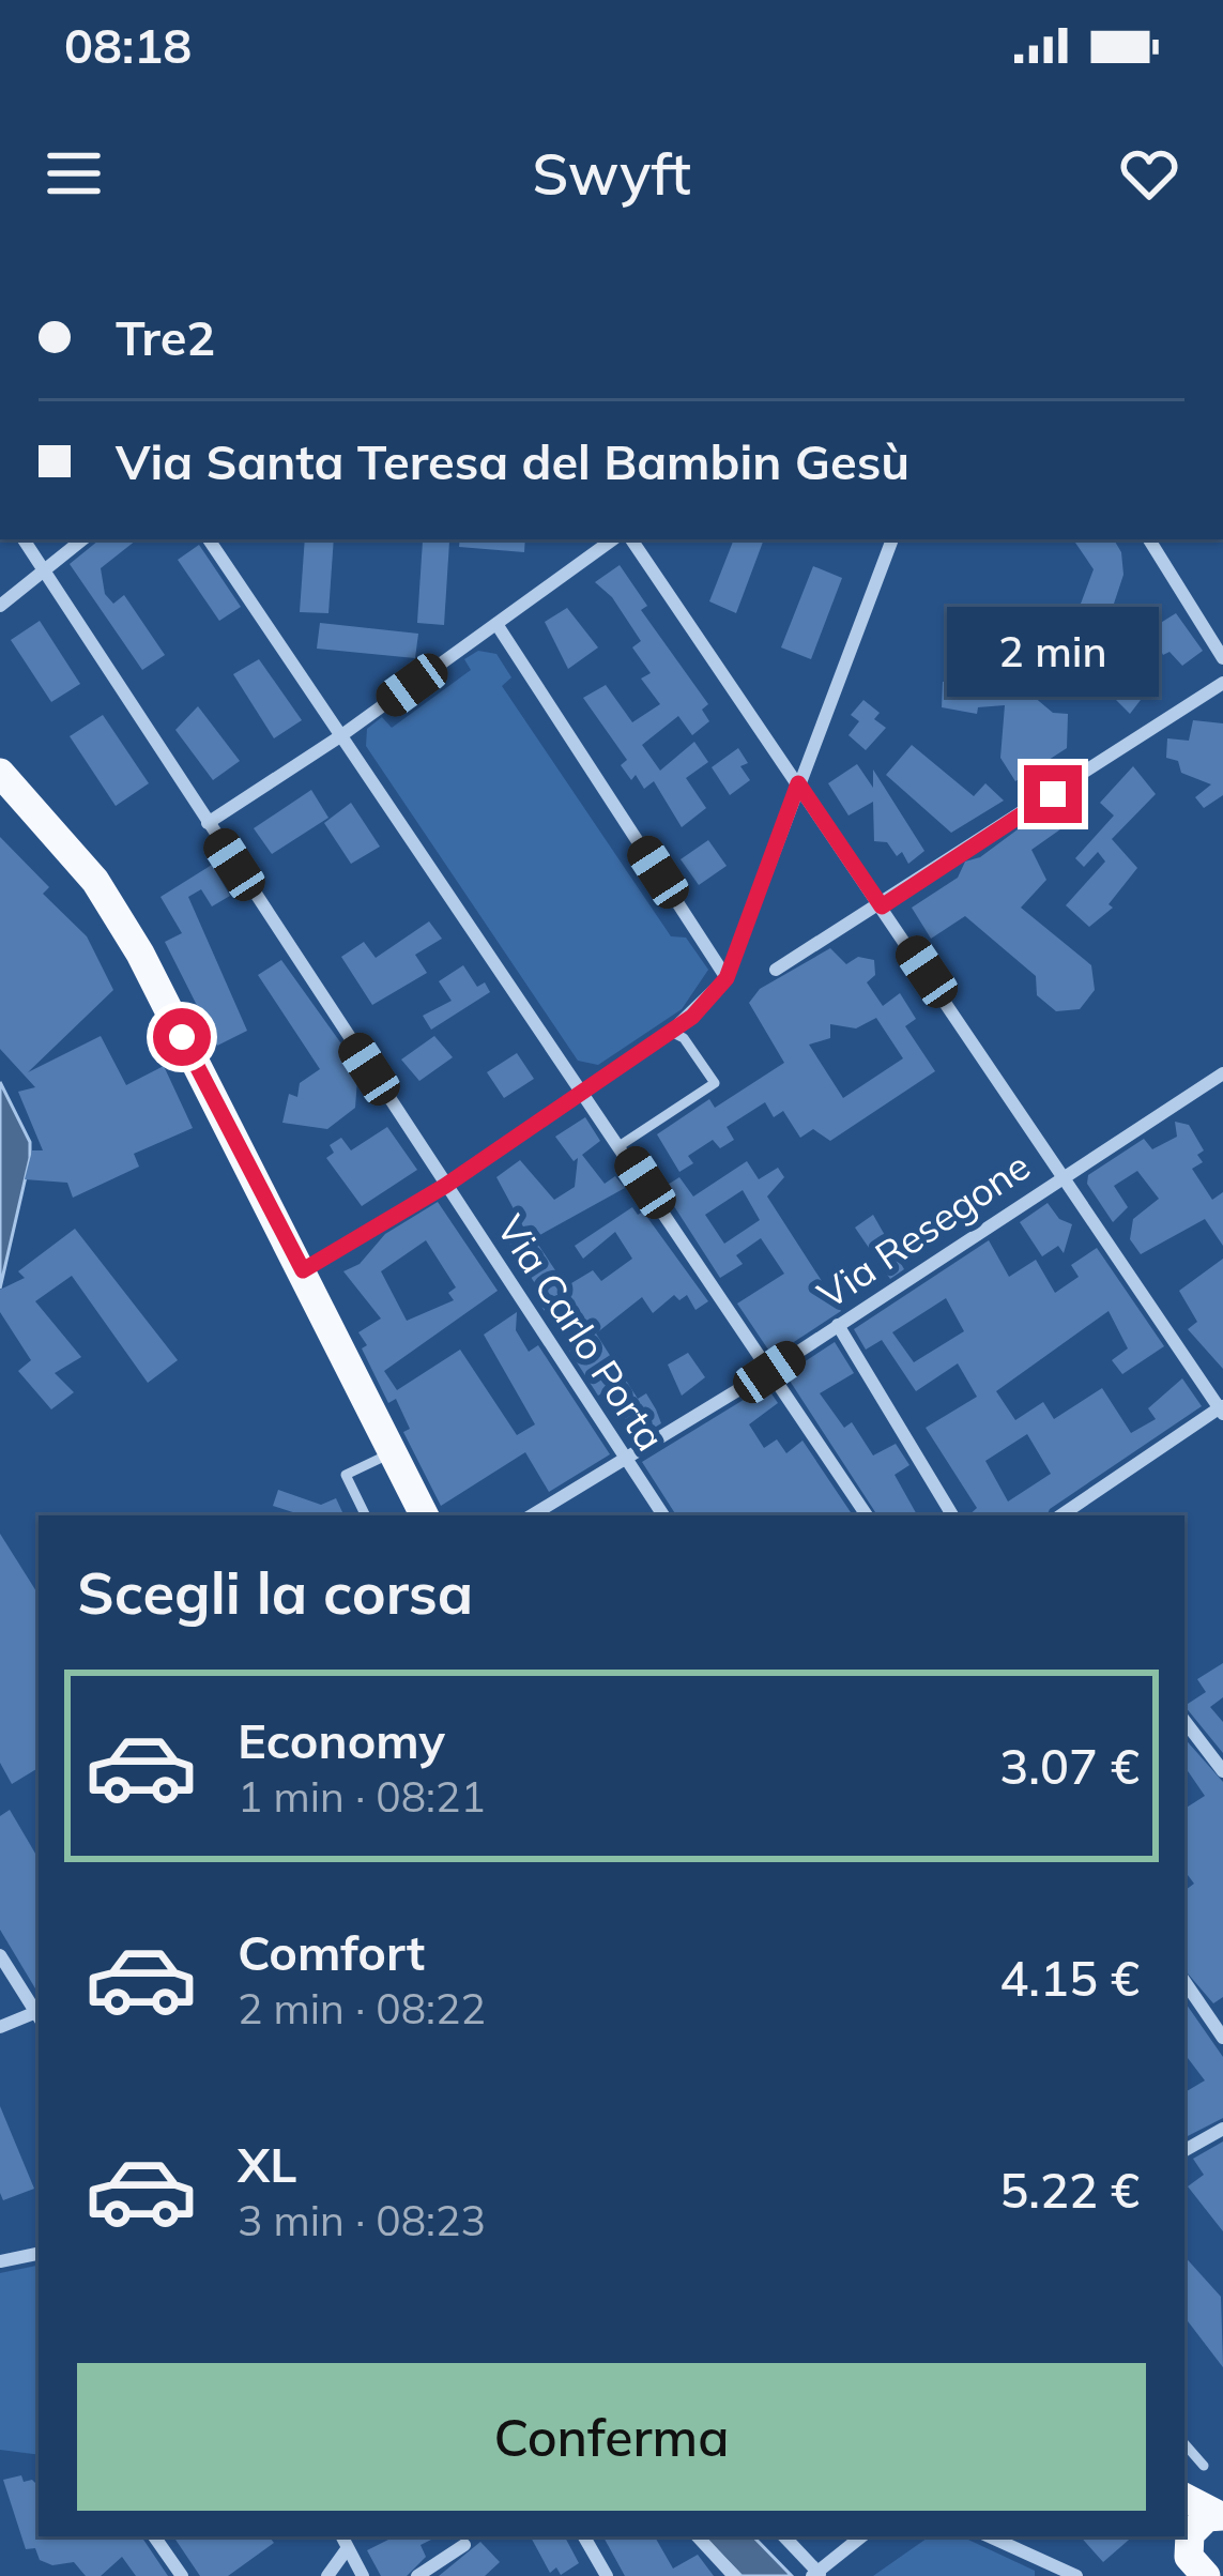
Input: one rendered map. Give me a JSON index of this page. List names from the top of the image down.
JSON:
{
  "streets": {
    "street": ["Via Resegone", "Via Carlo Porta"]
  },
  "crossings": [
    ["Via Resegone", "Via Carlo Porta"]
  ],
  "page": {
    "status": "08:18",
    "header": "Swyft",
    "banner": ["Tre2", "Via Santa Teresa del Bambin Gesù"],
    "bubble": "2 min",
    "heading": "Scegli la corsa",
    "list": [
      {
        "name": "Economy",
        "note": "1 min · 08:21",
        "value": "3.07 €"
      },
      {
        "name": "Comfort",
        "note": "2 min · 08:22",
        "value": "4.15 €"
      },
      {
        "name": "XL",
        "note": "3 min · 08:23",
        "value": "5.22 €"
      }
    ],
    "buttons": "Conferma"
  }
}
